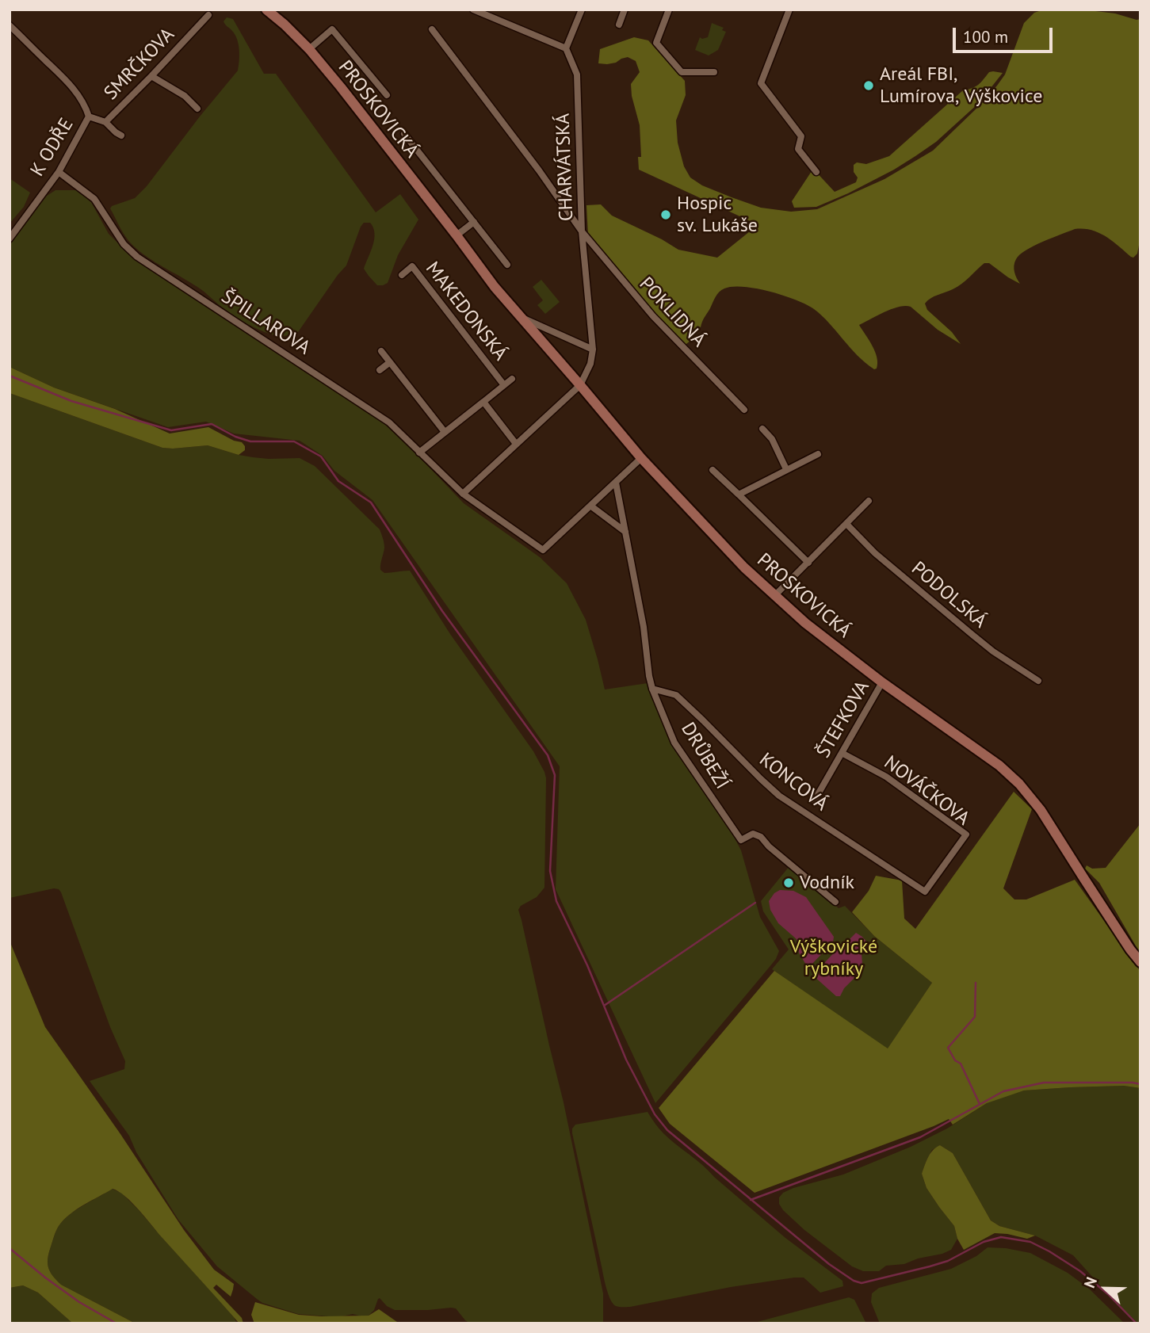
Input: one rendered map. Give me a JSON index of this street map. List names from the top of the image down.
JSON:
{
  "streets": {
    "street": [
      "SMRČKOVA",
      "PROSKOVICKÁ",
      "K ODŘE",
      "CHARVÁTSKÁ",
      "MAKEDONSKÁ",
      "POKLIDNÁ",
      "ŠPILLAROVA",
      "PODOLSKÁ",
      "ŠTEFKOVA",
      "DRŮBEŽÍ",
      "KONCOVÁ",
      "NOVÁČKOVA"
    ]
  },
  "crossings": [
    ["SMRČKOVA", "K ODŘE"],
    ["PROSKOVICKÁ", "CHARVÁTSKÁ"],
    ["PROSKOVICKÁ", "ŠPILLAROVA"],
    ["PROSKOVICKÁ", "ŠTEFKOVA"],
    ["K ODŘE", "ŠPILLAROVA"],
    ["CHARVÁTSKÁ", "POKLIDNÁ"],
    ["ŠPILLAROVA", "DRŮBEŽÍ"],
    ["ŠTEFKOVA", "NOVÁČKOVA"],
    ["DRŮBEŽÍ", "KONCOVÁ"],
    ["KONCOVÁ", "NOVÁČKOVA"]
  ],
  "parks": ["Výškovické rybníky"],
  "places": ["Areál FBI, Lumírova, Výškovice", "Hospic sv. Lukáše", "Vodník"],
  "scale_bar": "100 m",
  "north": "left"
}
